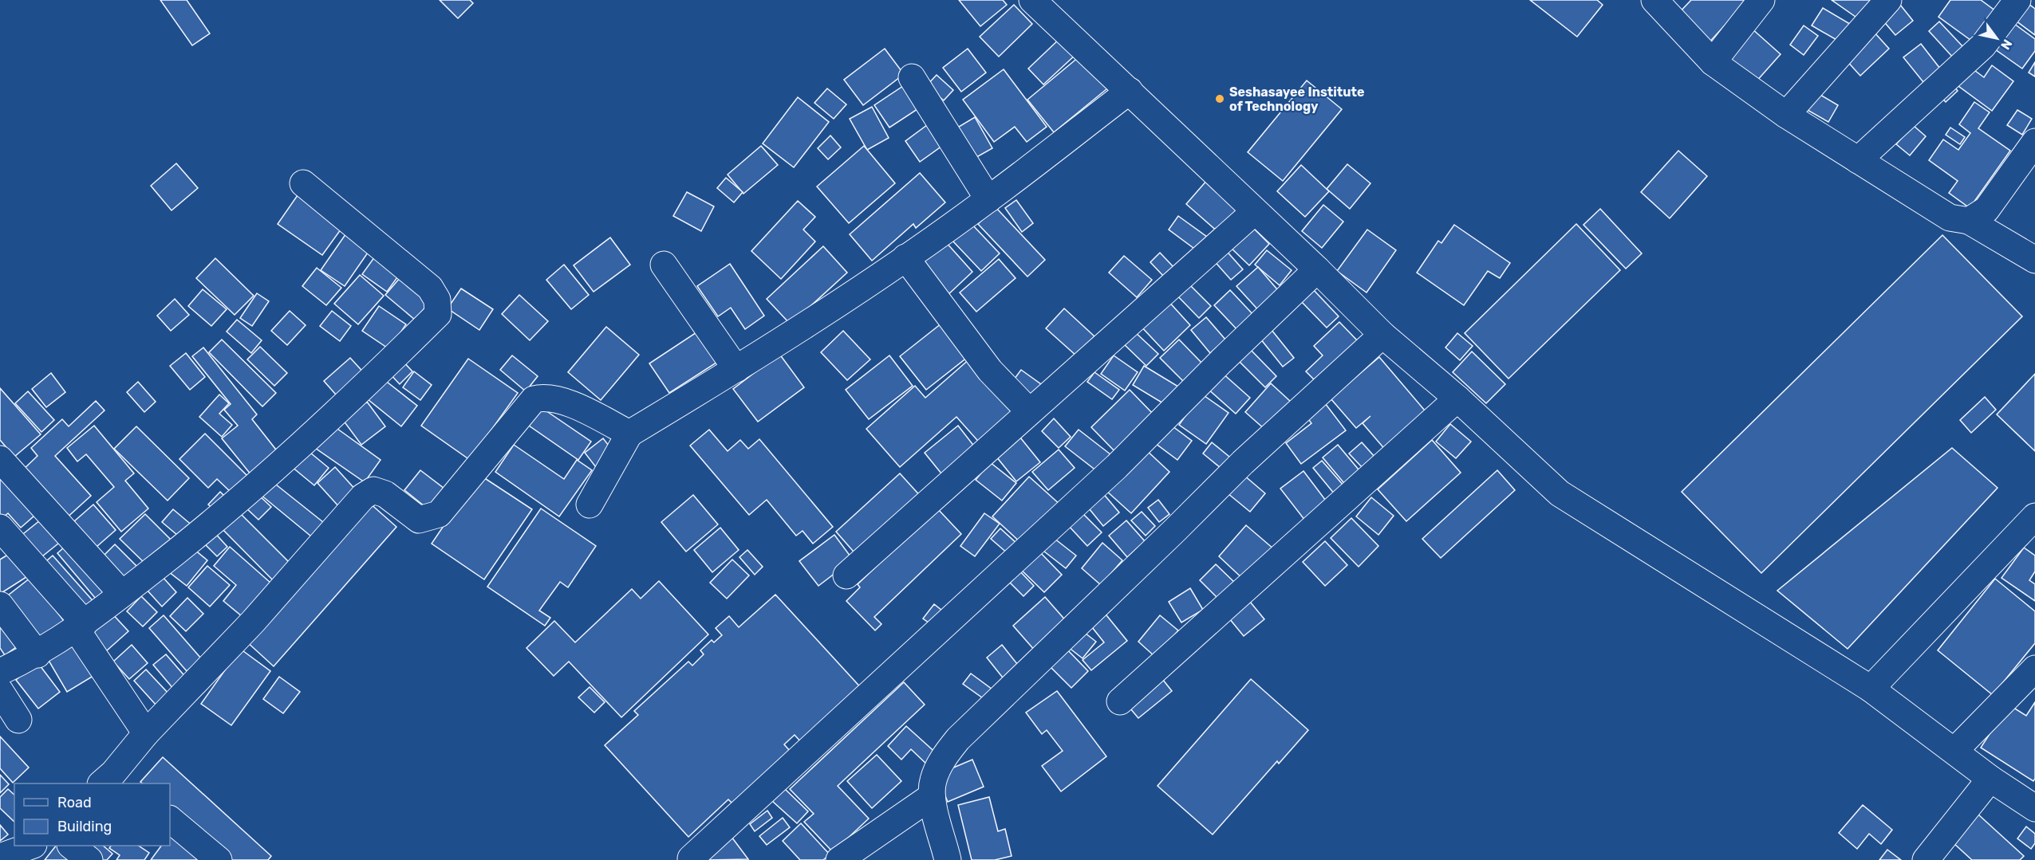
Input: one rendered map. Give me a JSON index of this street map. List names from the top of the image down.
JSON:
{
  "places": ["Seshasayee Institute of Technology"],
  "legend": ["Road", "Building"],
  "north": "bottom right"
}
